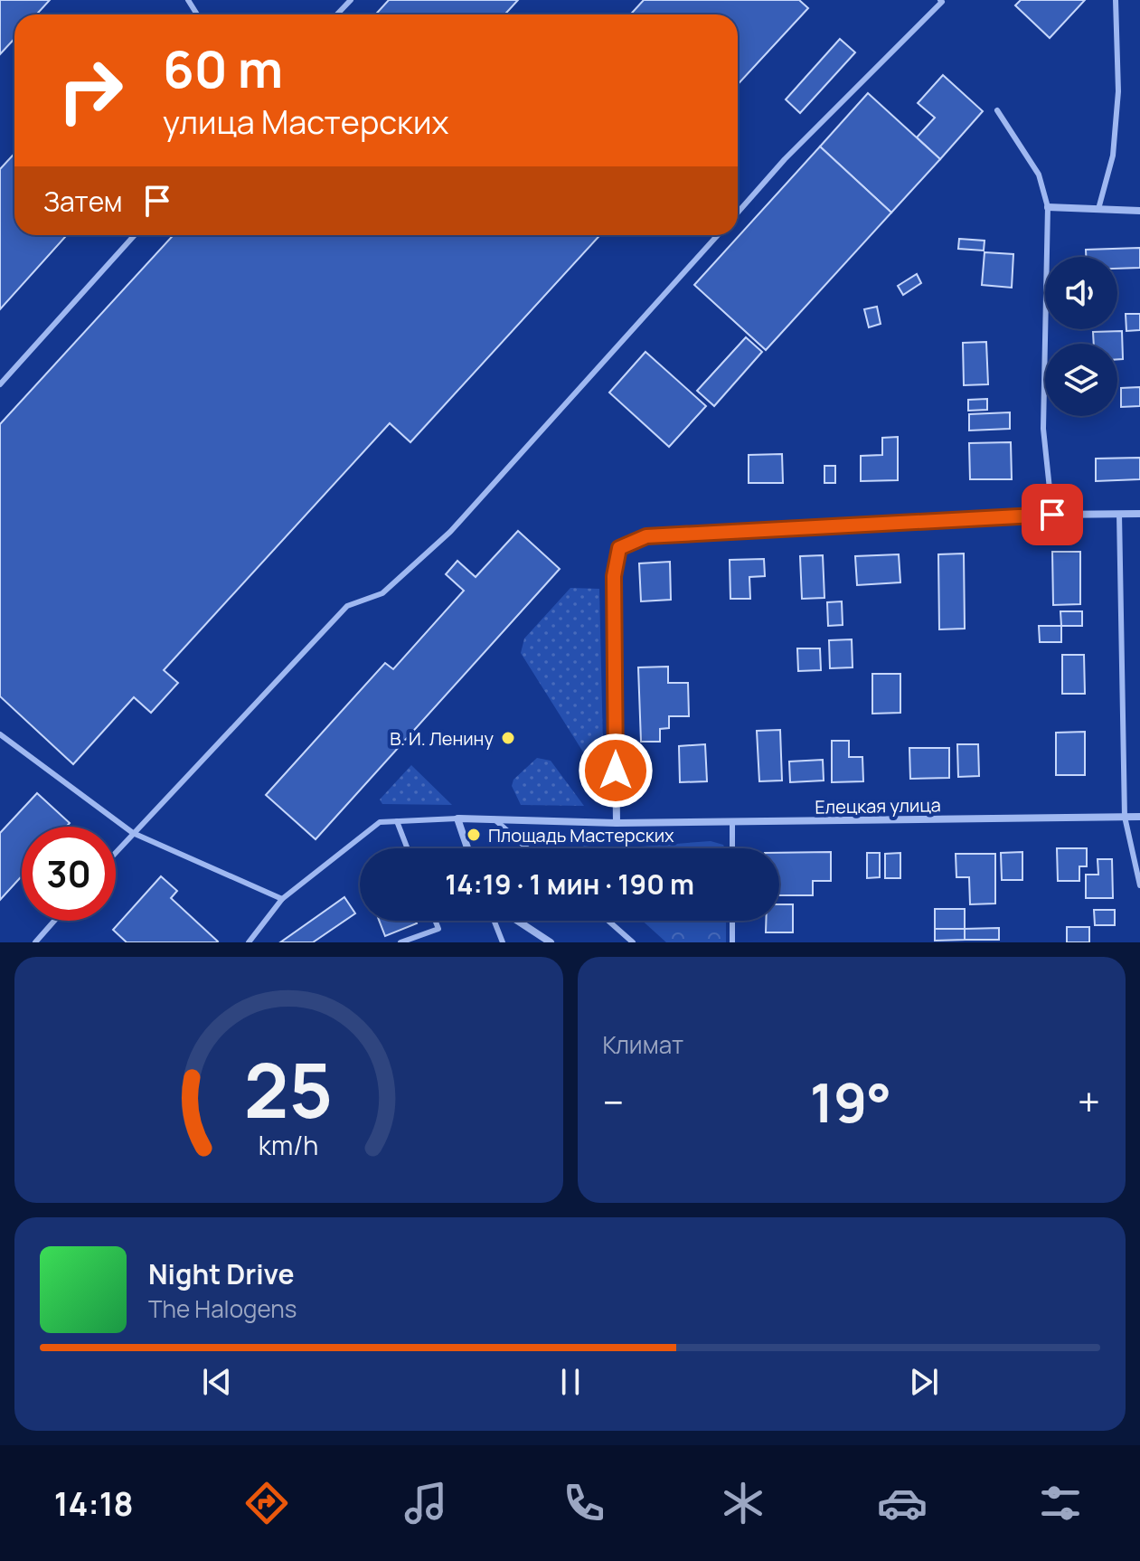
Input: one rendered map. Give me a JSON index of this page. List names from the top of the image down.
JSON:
{
  "streets": {
    "street": ["Елецкая улица"]
  },
  "places": ["В. И. Ленину", "Площадь Мастерских"],
  "page": {
    "turn": ["60 m", "улица Мастерских"],
    "then": "Затем",
    "limit": "30",
    "trip": "14:19 · 1 мин · 190 m",
    "tile": "Климат",
    "heat": ["−", "19°", "+"],
    "song": ["Night Drive", "The Halogens"],
    "tabs": "14:18",
    "gauge": ["25", "km/h"]
  }
}
